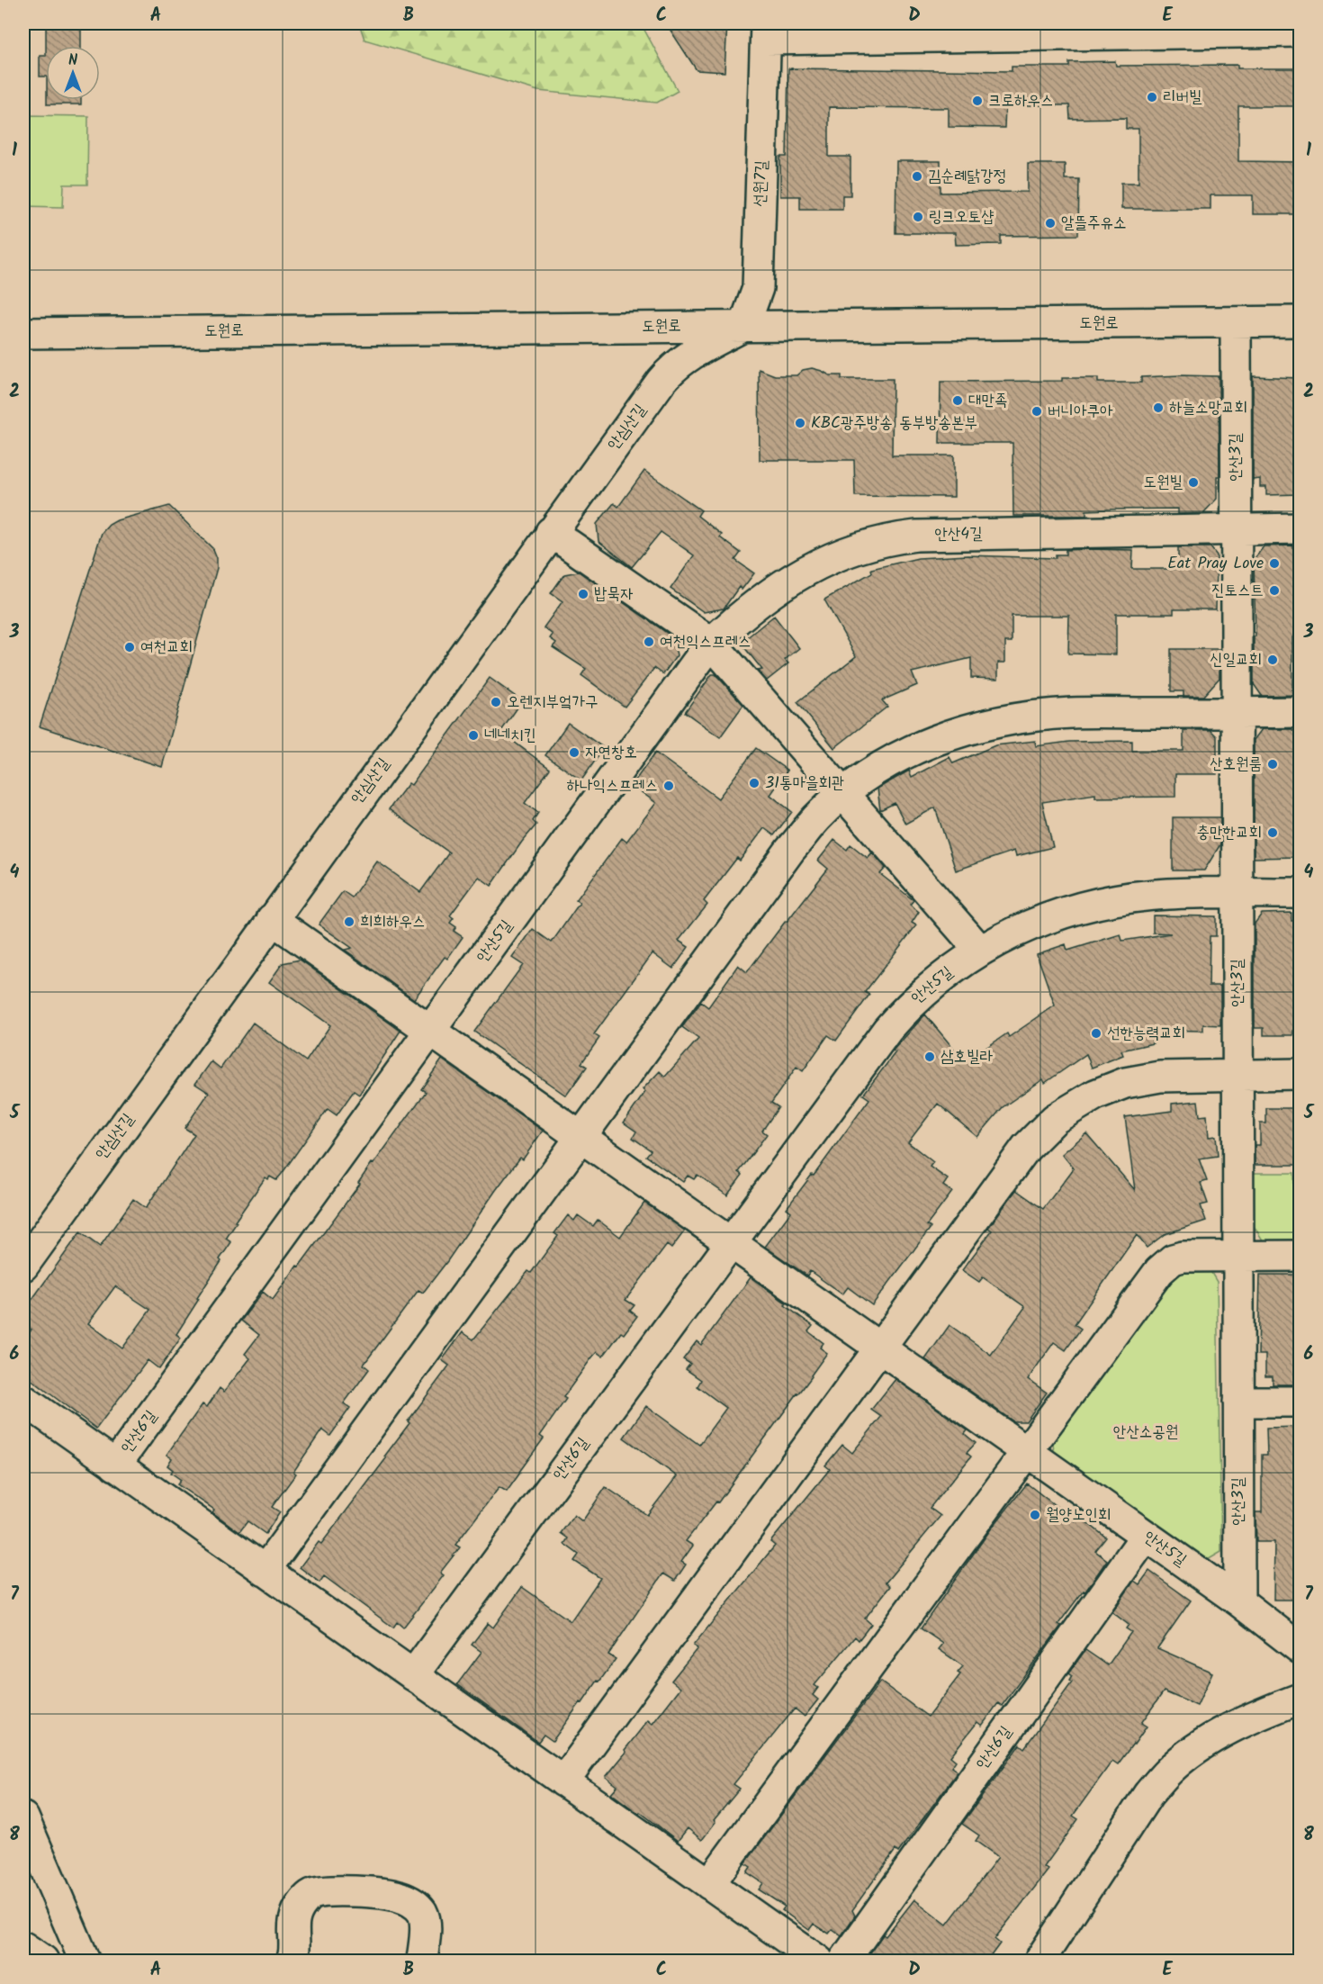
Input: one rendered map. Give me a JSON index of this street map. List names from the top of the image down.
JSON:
{
  "streets": {
    "street": [
      "선원7길",
      "도원로",
      "안심산길",
      "안산3길",
      "안산4길",
      "안산5길",
      "안산6길"
    ]
  },
  "crossings": [
    ["선원7길", "도원로"],
    ["선원7길", "안심산길"],
    ["도원로", "안심산길"],
    ["도원로", "안산3길"],
    ["안심산길", "안산5길"],
    ["안산3길", "안산4길"],
    ["안산3길", "안산5길"],
    ["안산4길", "안산5길"],
    ["안산5길", "안산6길"]
  ],
  "parks": ["안산소공원"],
  "places": [
    "리버빌",
    "크로하우스",
    "김순례닭강정",
    "링크오토샵",
    "알뜰주유소",
    "대만족",
    "하늘소망교회",
    "버니아쿠아",
    "KBC광주방송 동부방송본부",
    "도원빌",
    "Eat Pray Love",
    "진토스트",
    "밥묵자",
    "여천익스프레스",
    "여천교회",
    "신일교회",
    "오렌지부엌가구",
    "네네치킨",
    "자연창호",
    "산호원룸",
    "31통마을회관",
    "하나익스프레스",
    "충만한교회",
    "희희하우스",
    "선한능력교회",
    "삼호빌라",
    "월양노인회"
  ],
  "north": "top",
  "grid": {
    "columns": [
      "A",
      "B",
      "C",
      "D",
      "E"
    ],
    "rows": [
      "1",
      "2",
      "3",
      "4",
      "5",
      "6",
      "7",
      "8"
    ]
  }
}
